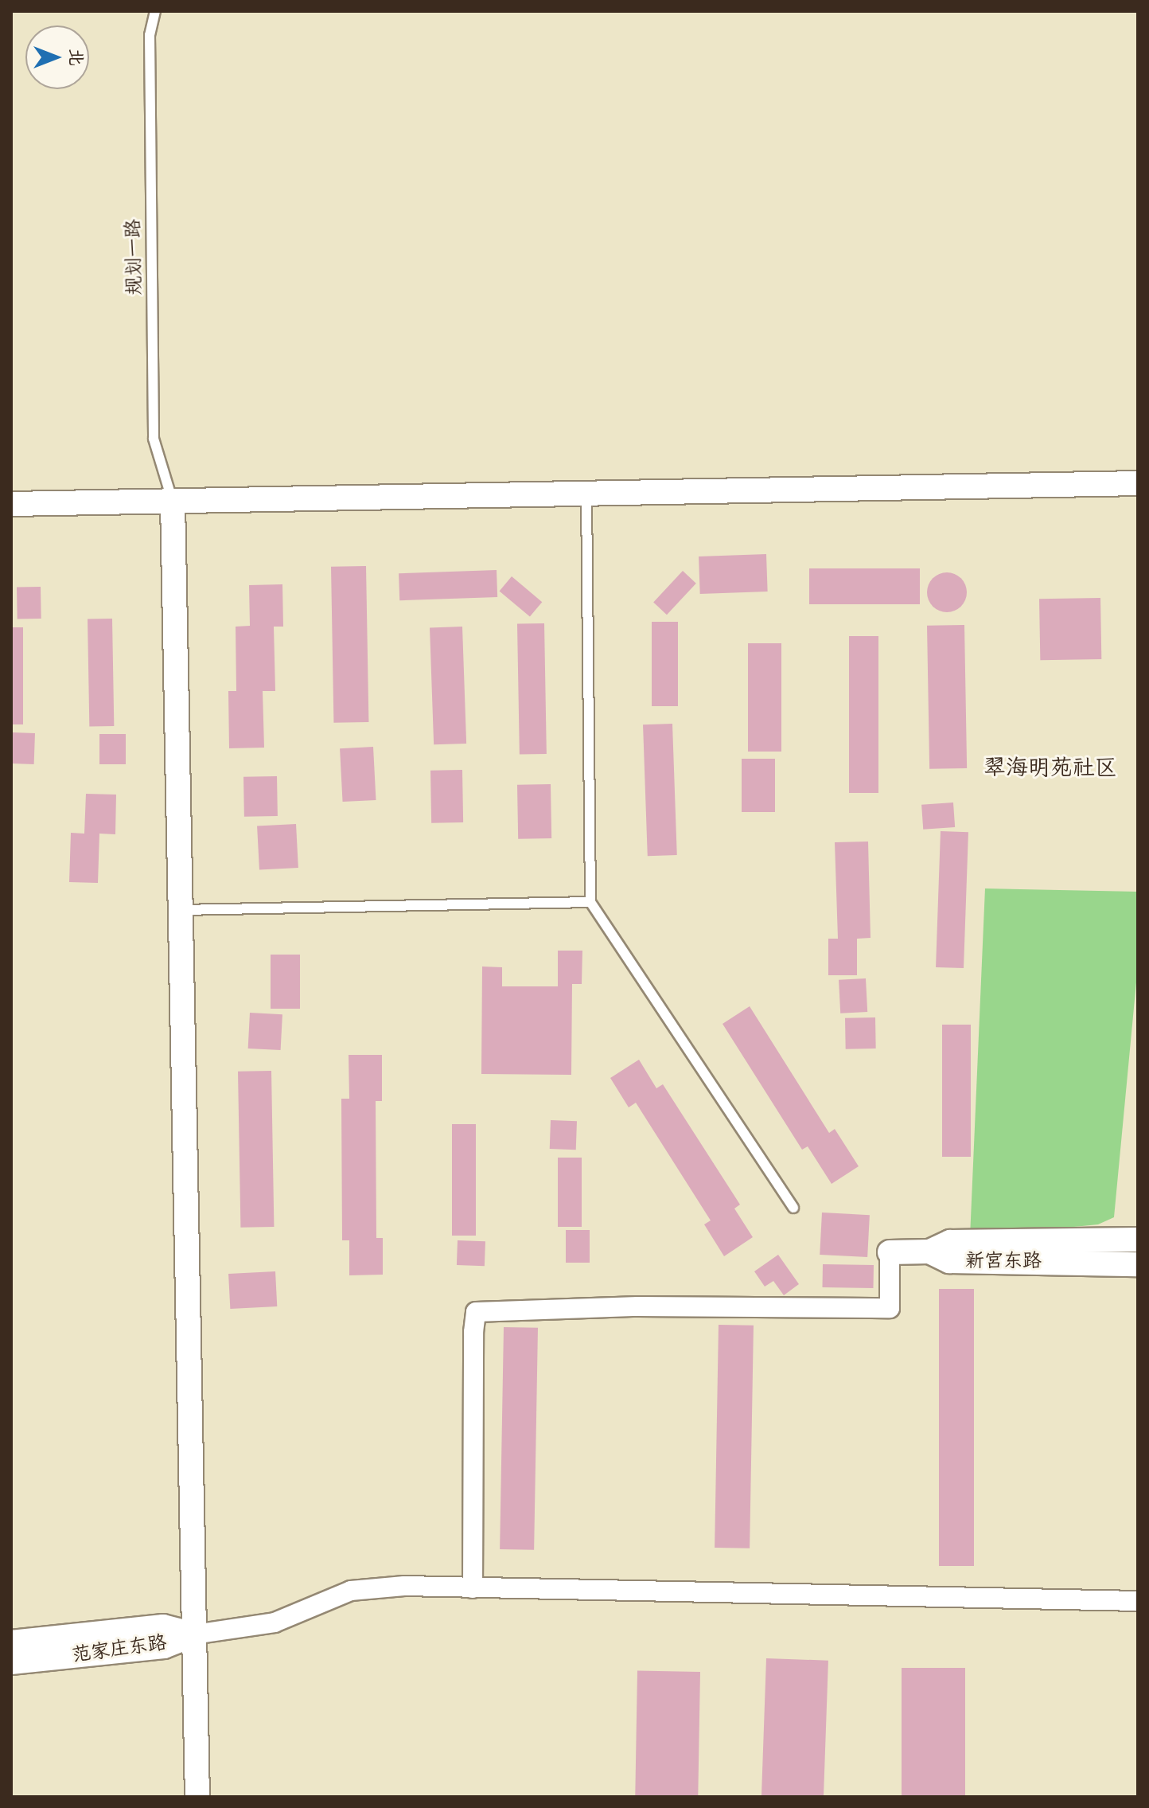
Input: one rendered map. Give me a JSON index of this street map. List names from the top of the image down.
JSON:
{
  "streets": {
    "street": ["新宫东路", "范家庄东路"],
    "lane": ["规划一路"]
  },
  "districts": ["翠海明苑社区"],
  "north": "right"
}
